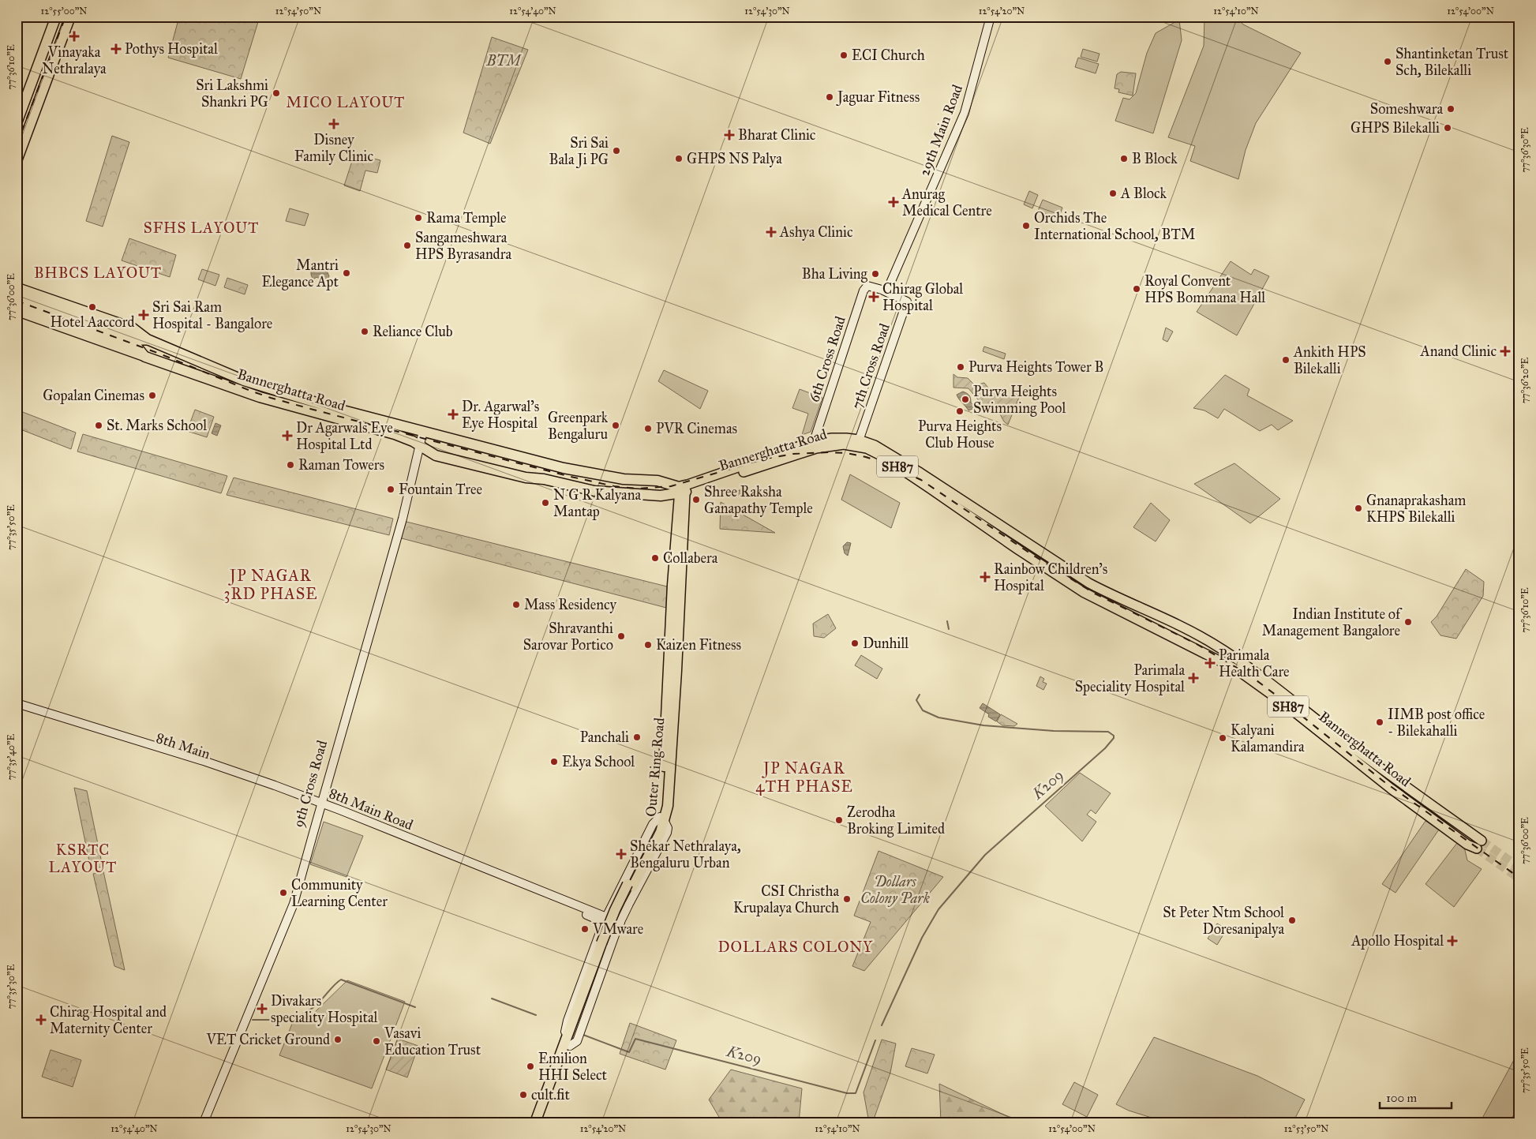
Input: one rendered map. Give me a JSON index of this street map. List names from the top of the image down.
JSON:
{
  "streets": {
    "highway": ["Bannerghatta Road", "Outer Ring Road"],
    "main road": [
      "29th Main Road",
      "6th Cross Road",
      "7th Cross Road",
      "SH87",
      "8th Main",
      "9th Cross Road",
      "8th Main Road"
    ]
  },
  "crossings": [
    ["29th Main Road", "6th Cross Road"],
    ["29th Main Road", "7th Cross Road"],
    ["6th Cross Road", "7th Cross Road"],
    ["6th Cross Road", "Bannerghatta Road"],
    ["7th Cross Road", "Bannerghatta Road"],
    ["Bannerghatta Road", "Outer Ring Road"],
    ["Bannerghatta Road", "9th Cross Road"],
    ["8th Main", "9th Cross Road"],
    ["8th Main", "8th Main Road"],
    ["Outer Ring Road", "8th Main Road"],
    ["9th Cross Road", "8th Main Road"]
  ],
  "districts": [
    "MICO LAYOUT",
    "SFHS LAYOUT",
    "BHBCS LAYOUT",
    "JP NAGAR 3RD PHASE",
    "JP NAGAR 4TH PHASE",
    "KSRTC LAYOUT",
    "DOLLARS COLONY"
  ],
  "water": ["K209"],
  "parks": ["BTM", "Dollars Colony Park"],
  "places": {
    "health": [
      "Vinayaka Nethralaya",
      "Pothys Hospital",
      "Disney Family Clinic",
      "Bharat Clinic",
      "Anurag Medical Centre",
      "Ashya Clinic",
      "Chirag Global Hospital",
      "Sri Sai Ram Hospital - Bangalore",
      "Anand Clinic",
      "Dr. Agarwal's Eye Hospital",
      "Dr Agarwals Eye Hospital Ltd",
      "Rainbow Children's Hospital",
      "Parimala Health Care",
      "Parimala Speciality Hospital",
      "Shekar Nethralaya, Bengaluru Urban",
      "Apollo Hospital",
      "Divakars speciality Hospital",
      "Chirag Hospital and Maternity Center"
    ],
    "other": [
      "ECI Church",
      "Shantinketan Trust Sch, Bilekalli",
      "Sri Lakshmi Shankri PG",
      "Jaguar Fitness",
      "Someshwara",
      "GHPS Bilekalli",
      "Sri Sai Bala Ji PG",
      "GHPS NS Palya",
      "B Block",
      "A Block",
      "Rama Temple",
      "Orchids The International School, BTM",
      "Sangameshwara HPS Byrasandra",
      "Mantri Elegance Apt",
      "Bha Living",
      "Royal Convent HPS Bommana Hall",
      "Hotel Aaccord",
      "Reliance Club",
      "Ankith HPS Bilekalli",
      "Purva Heights Tower B",
      "Gopalan Cinemas",
      "Purva Heights Swimming Pool",
      "Purva Heights Club House",
      "St. Marks School",
      "Greenpark Bengaluru",
      "PVR Cinemas",
      "Raman Towers",
      "Fountain Tree",
      "Shree Raksha Ganapathy Temple",
      "N G R Kalyana Mantap",
      "Gnanaprakasham KHPS Bilekalli",
      "Collabera",
      "Mass Residency",
      "Indian Institute of Management Bangalore",
      "Shravanthi Sarovar Portico",
      "Dunhill",
      "Kaizen Fitness",
      "IIMB post office - Bilekahalli",
      "Panchali",
      "Kalyani Kalamandira",
      "Ekya School",
      "Zerodha Broking Limited",
      "Community Learning Center",
      "CSI Christha Krupalaya Church",
      "St Peter Ntm School Doresanipalya",
      "VMware",
      "VET Cricket Ground",
      "Vasavi Education Trust",
      "Emilion HHI Select",
      "cult.fit"
    ]
  },
  "scale_bar": "100 m",
  "coordinates": [
    "12°55'00\"N",
    "12°54'50\"N",
    "12°54'40\"N",
    "12°54'30\"N",
    "12°54'20\"N",
    "12°54'10\"N",
    "12°54'00\"N",
    "77°36'10\"E",
    "77°36'30\"E",
    "77°36'00\"E",
    "77°36'20\"E",
    "77°35'50\"E",
    "77°35'40\"E",
    "77°35'30\"E",
    "12°53'50\"N"
  ]
}
